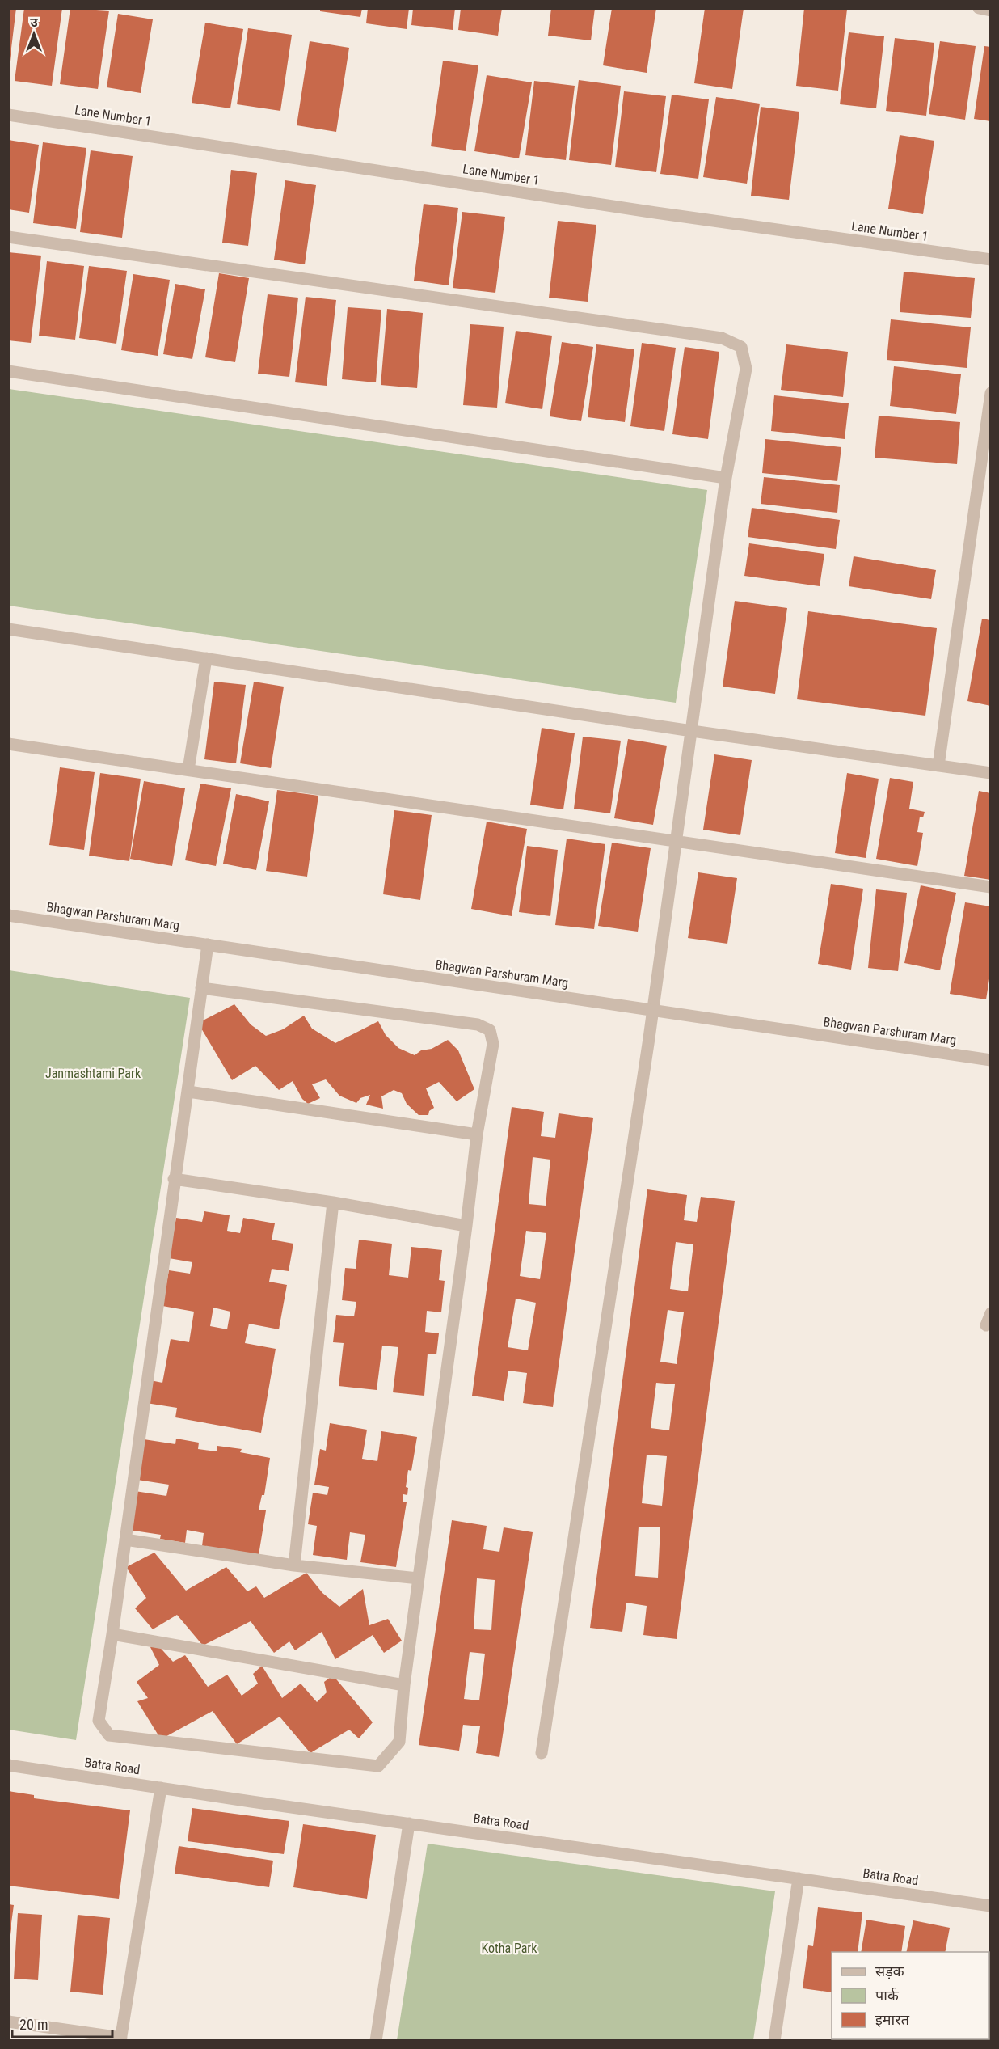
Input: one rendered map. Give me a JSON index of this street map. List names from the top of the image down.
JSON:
{
  "streets": {
    "street": ["Lane Number 1", "Bhagwan Parshuram Marg", "Batra Road"]
  },
  "parks": ["Janmashtami Park", "Kotha Park"],
  "legend": ["सड़क", "पार्क", "इमारत"],
  "scale_bar": "20 m",
  "north": "top"
}
